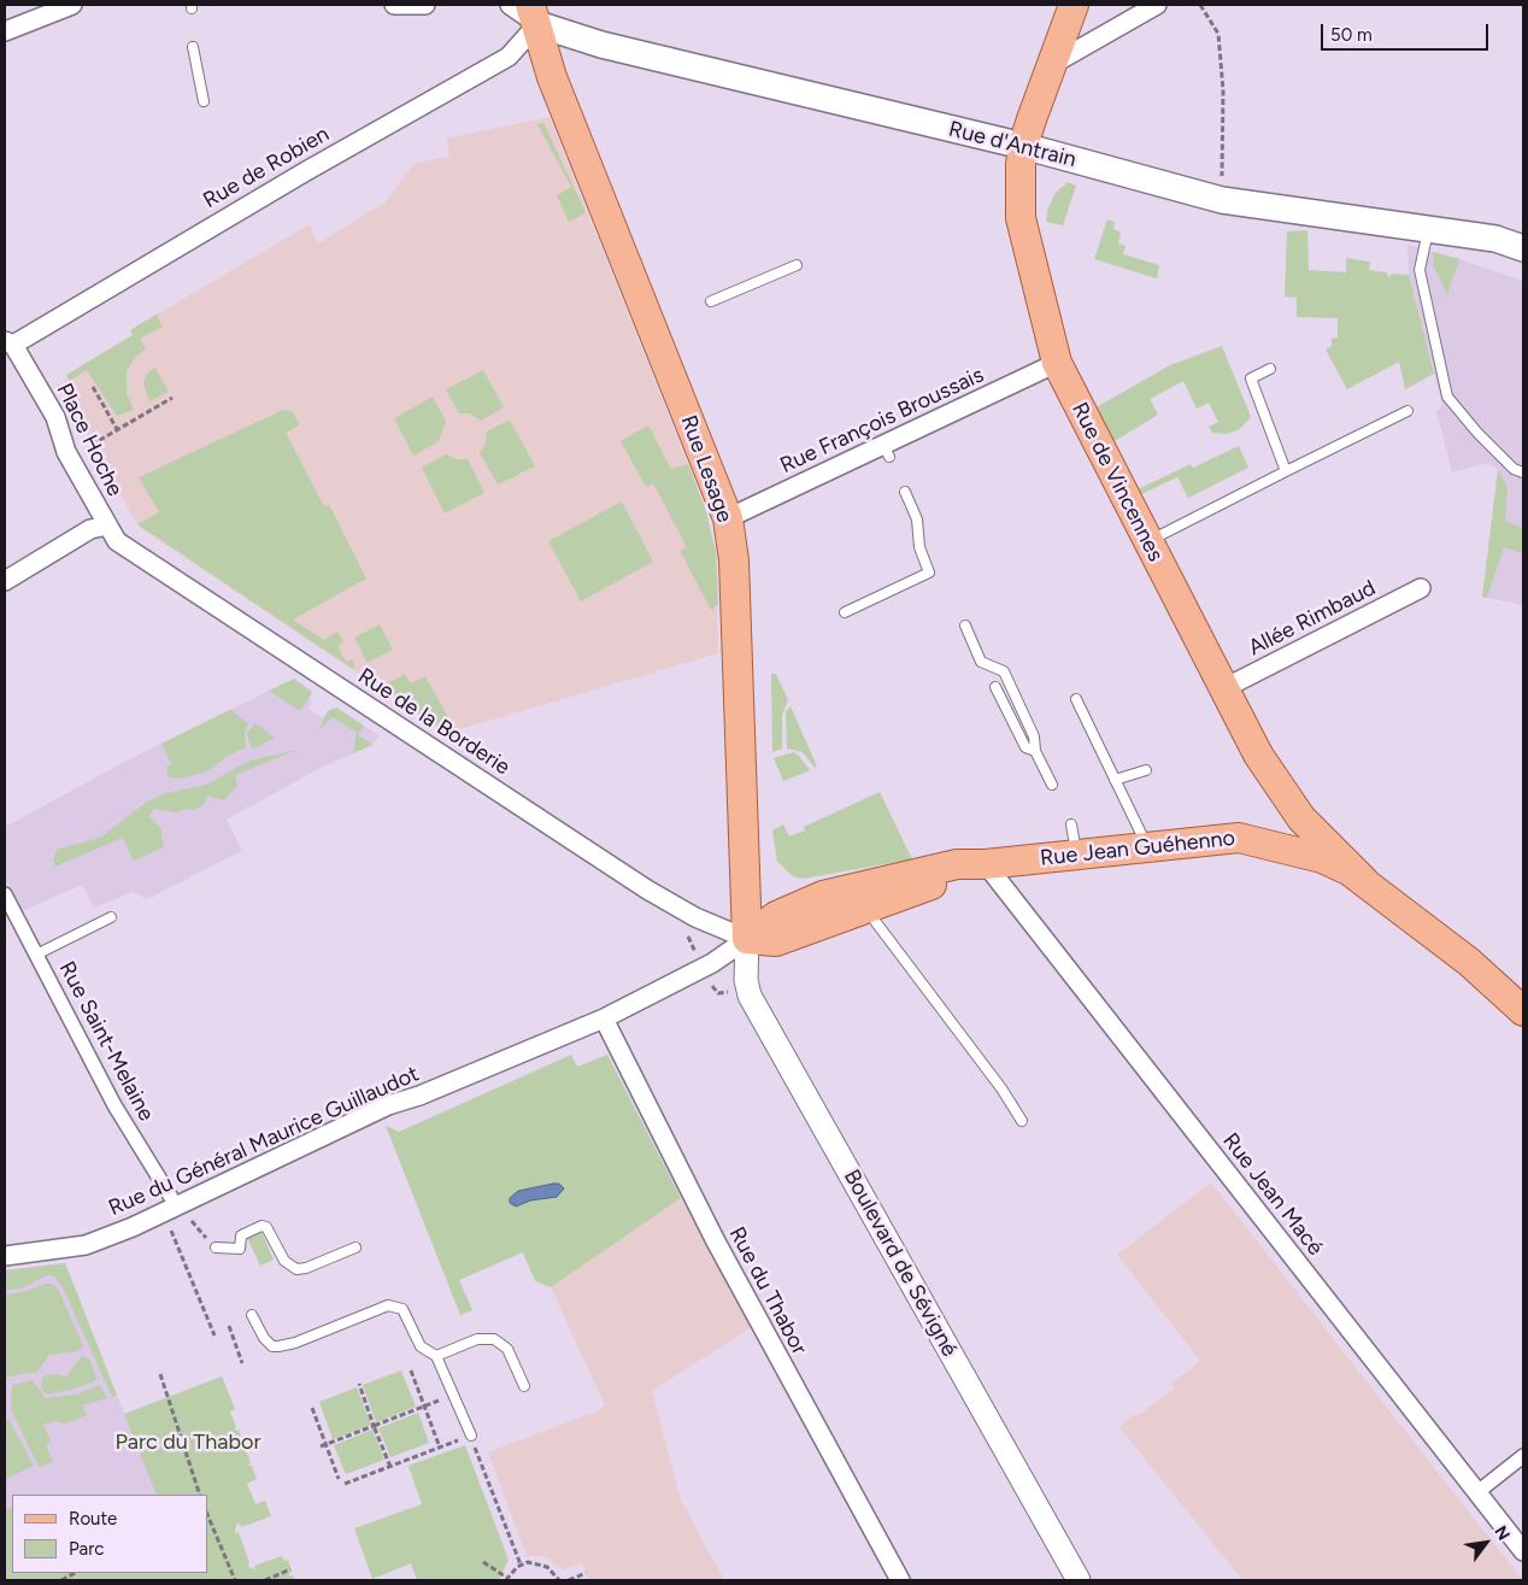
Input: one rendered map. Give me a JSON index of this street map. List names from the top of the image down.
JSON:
{
  "streets": {
    "main road": [
      "Rue d'Antrain",
      "Rue Lesage",
      "Rue de Vincennes",
      "Rue Jean Guéhenno"
    ],
    "street": [
      "Rue de Robien",
      "Rue François Broussais",
      "Place Hoche",
      "Allée Rimbaud",
      "Rue de la Borderie",
      "Rue Saint-Melaine",
      "Rue du Général Maurice Guillaudot",
      "Rue Jean Macé",
      "Boulevard de Sévigné",
      "Rue du Thabor"
    ]
  },
  "crossings": [
    ["Rue d'Antrain", "Rue de Robien"],
    ["Rue d'Antrain", "Rue Lesage"],
    ["Rue d'Antrain", "Rue de Vincennes"],
    ["Rue de Robien", "Place Hoche"],
    ["Rue de Robien", "Rue Lesage"],
    ["Rue François Broussais", "Rue Lesage"],
    ["Rue François Broussais", "Rue de Vincennes"],
    ["Place Hoche", "Rue de la Borderie"],
    ["Rue Lesage", "Rue de la Borderie"],
    ["Rue Lesage", "Rue Jean Guéhenno"],
    ["Rue Lesage", "Rue du Général Maurice Guillaudot"],
    ["Rue Lesage", "Boulevard de Sévigné"],
    ["Rue de Vincennes", "Allée Rimbaud"],
    ["Rue de Vincennes", "Rue Jean Guéhenno"],
    ["Rue de la Borderie", "Rue Jean Guéhenno"],
    ["Rue de la Borderie", "Rue du Général Maurice Guillaudot"],
    ["Rue de la Borderie", "Boulevard de Sévigné"],
    ["Rue Jean Guéhenno", "Rue du Général Maurice Guillaudot"],
    ["Rue Jean Guéhenno", "Rue Jean Macé"],
    ["Rue Jean Guéhenno", "Boulevard de Sévigné"],
    ["Rue Saint-Melaine", "Rue du Général Maurice Guillaudot"],
    ["Rue du Général Maurice Guillaudot", "Boulevard de Sévigné"],
    ["Rue du Général Maurice Guillaudot", "Rue du Thabor"]
  ],
  "parks": ["Parc du Thabor"],
  "legend": ["Route", "Parc"],
  "scale_bar": "50 m",
  "north": "top right"
}
